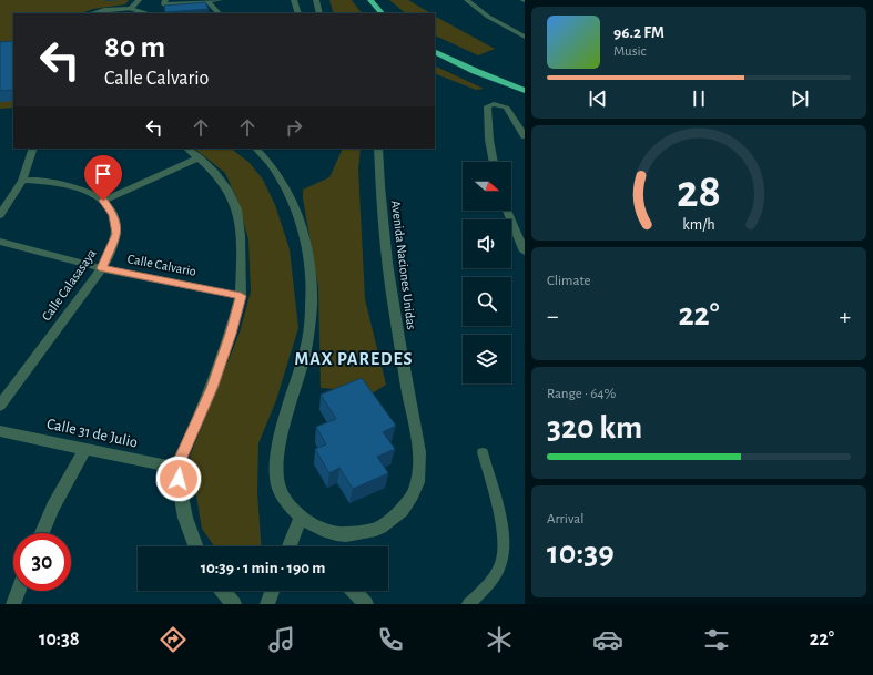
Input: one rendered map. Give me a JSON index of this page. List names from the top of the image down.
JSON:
{
  "streets": {
    "street": [
      "Calle Calvario",
      "Avenida Naciones Unidas",
      "Calle Calasasaya",
      "Calle 31 de Julio"
    ]
  },
  "crossings": [
    ["Calle Calvario", "Calle Calasasaya"]
  ],
  "districts": ["MAX PAREDES"],
  "north": "right",
  "page": {
    "turn": ["80 m", "Calle Calvario"],
    "song": ["96.2 FM", "Music"],
    "tile": [
      "Climate",
      ["Range · 64%", "320 km"],
      ["Arrival", "10:39"]
    ],
    "heat": ["−", "22°", "+"],
    "limit": "30",
    "trip": "10:39 · 1 min · 190 m",
    "tabs": ["10:38", "22°"],
    "gauge": ["28", "km/h"]
  }
}
